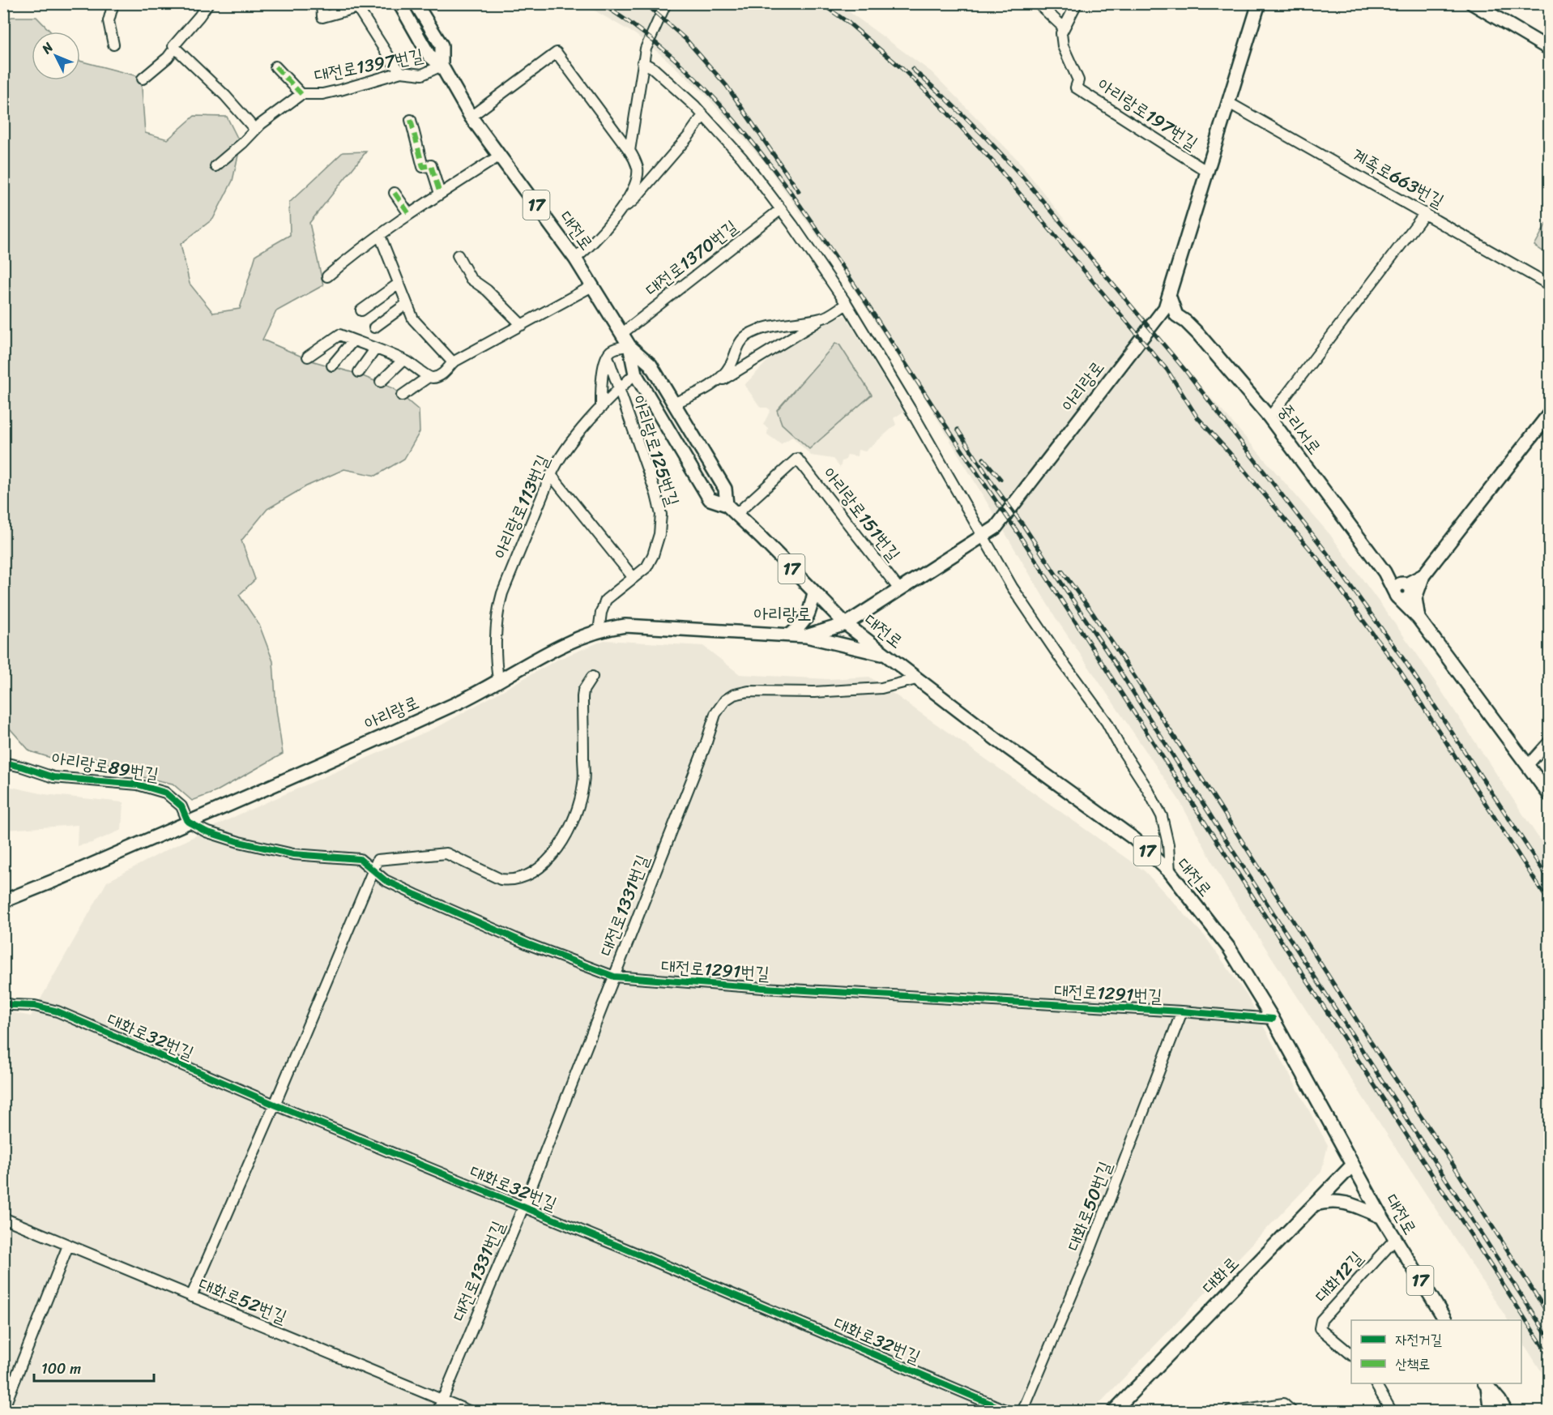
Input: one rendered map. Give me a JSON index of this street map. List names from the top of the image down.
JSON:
{
  "streets": {
    "main road": [
      "17",
      "대전로",
      "아리랑로",
      "중리서로",
      "대화로"
    ],
    "street": [
      "대전로1397번길",
      "아리랑로197번길",
      "계족로663번길",
      "대전로1370번길",
      "아리랑로125번길",
      "아리랑로113번길",
      "아리랑로151번길",
      "아리랑로89번길",
      "대전로1331번길",
      "대전로1291번길",
      "대화로32번길",
      "대화로50번길",
      "대화12길",
      "대화로52번길"
    ]
  },
  "crossings": [
    ["대전로1397번길", "대전로"],
    ["아리랑로197번길", "아리랑로"],
    ["계족로663번길", "아리랑로"],
    ["대전로", "대전로1370번길"],
    ["대전로", "아리랑로"],
    ["대전로", "아리랑로113번길"],
    ["대전로", "아리랑로151번길"],
    ["대전로", "대전로1331번길"],
    ["대전로", "대전로1291번길"],
    ["대전로", "대화로"],
    ["대전로", "대화12길"],
    ["아리랑로", "중리서로"],
    ["아리랑로", "아리랑로125번길"],
    ["아리랑로", "아리랑로113번길"],
    ["아리랑로", "아리랑로151번길"],
    ["아리랑로", "아리랑로89번길"],
    ["아리랑로", "대전로1291번길"],
    ["아리랑로125번길", "아리랑로113번길"],
    ["아리랑로89번길", "대전로1291번길"],
    ["대전로1331번길", "대전로1291번길"],
    ["대전로1331번길", "대화로32번길"],
    ["대전로1331번길", "대화로52번길"],
    ["대전로1291번길", "대화로50번길"]
  ],
  "legend": ["자전거길", "산책로"],
  "scale_bar": "100 m",
  "north": "top left"
}
